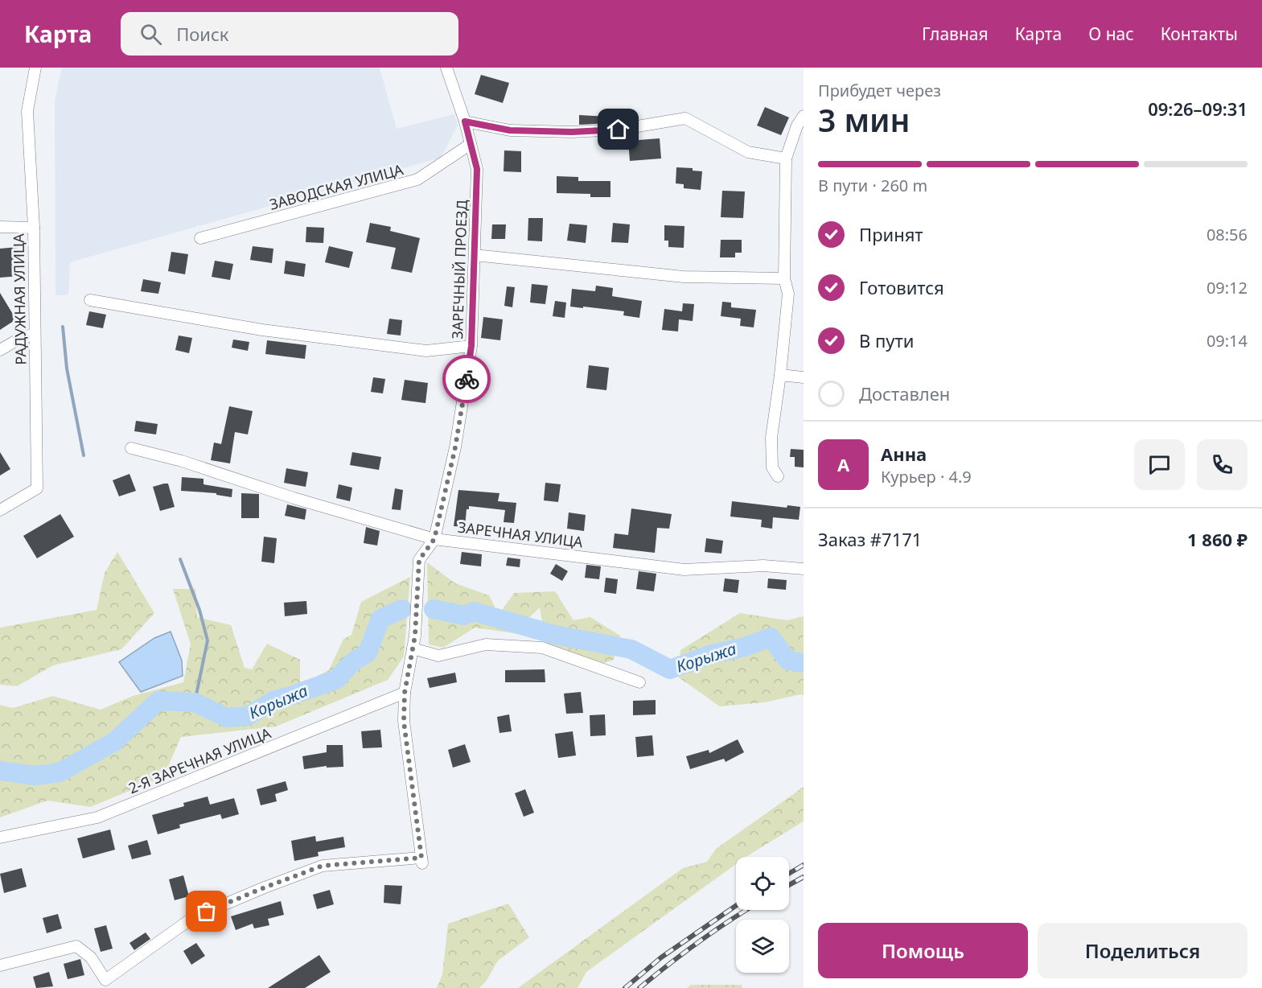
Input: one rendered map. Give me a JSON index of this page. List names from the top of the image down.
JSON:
{
  "streets": {
    "street": [
      "ЗАВОДСКАЯ УЛИЦА",
      "ЗАРЕЧНЫЙ ПРОЕЗД",
      "РАДУЖНАЯ УЛИЦА",
      "ЗАРЕЧНАЯ УЛИЦА",
      "2-Я ЗАРЕЧНАЯ УЛИЦА"
    ]
  },
  "crossings": [
    ["ЗАВОДСКАЯ УЛИЦА", "ЗАРЕЧНЫЙ ПРОЕЗД"],
    ["ЗАРЕЧНЫЙ ПРОЕЗД", "ЗАРЕЧНАЯ УЛИЦА"]
  ],
  "water": ["Корыжа"],
  "page": {
    "header": "Карта",
    "search": "Поиск",
    "nav": [
      "Главная",
      "Карта",
      "О нас",
      "Контакты"
    ],
    "heading": ["3 мин", "Прибудет через", "09:26–09:31"],
    "panel": [
      "Анна",
      "Курьер · 4.9",
      "Заказ #7171",
      "1 860 ₽"
    ],
    "bar": "В пути · 260 m",
    "list": [
      ["Принят", "08:56"],
      ["Готовится", "09:12"],
      ["В пути", "09:14"],
      "Доставлен"
    ],
    "round": "А",
    "buttons": ["Помощь", "Поделиться"]
  }
}
